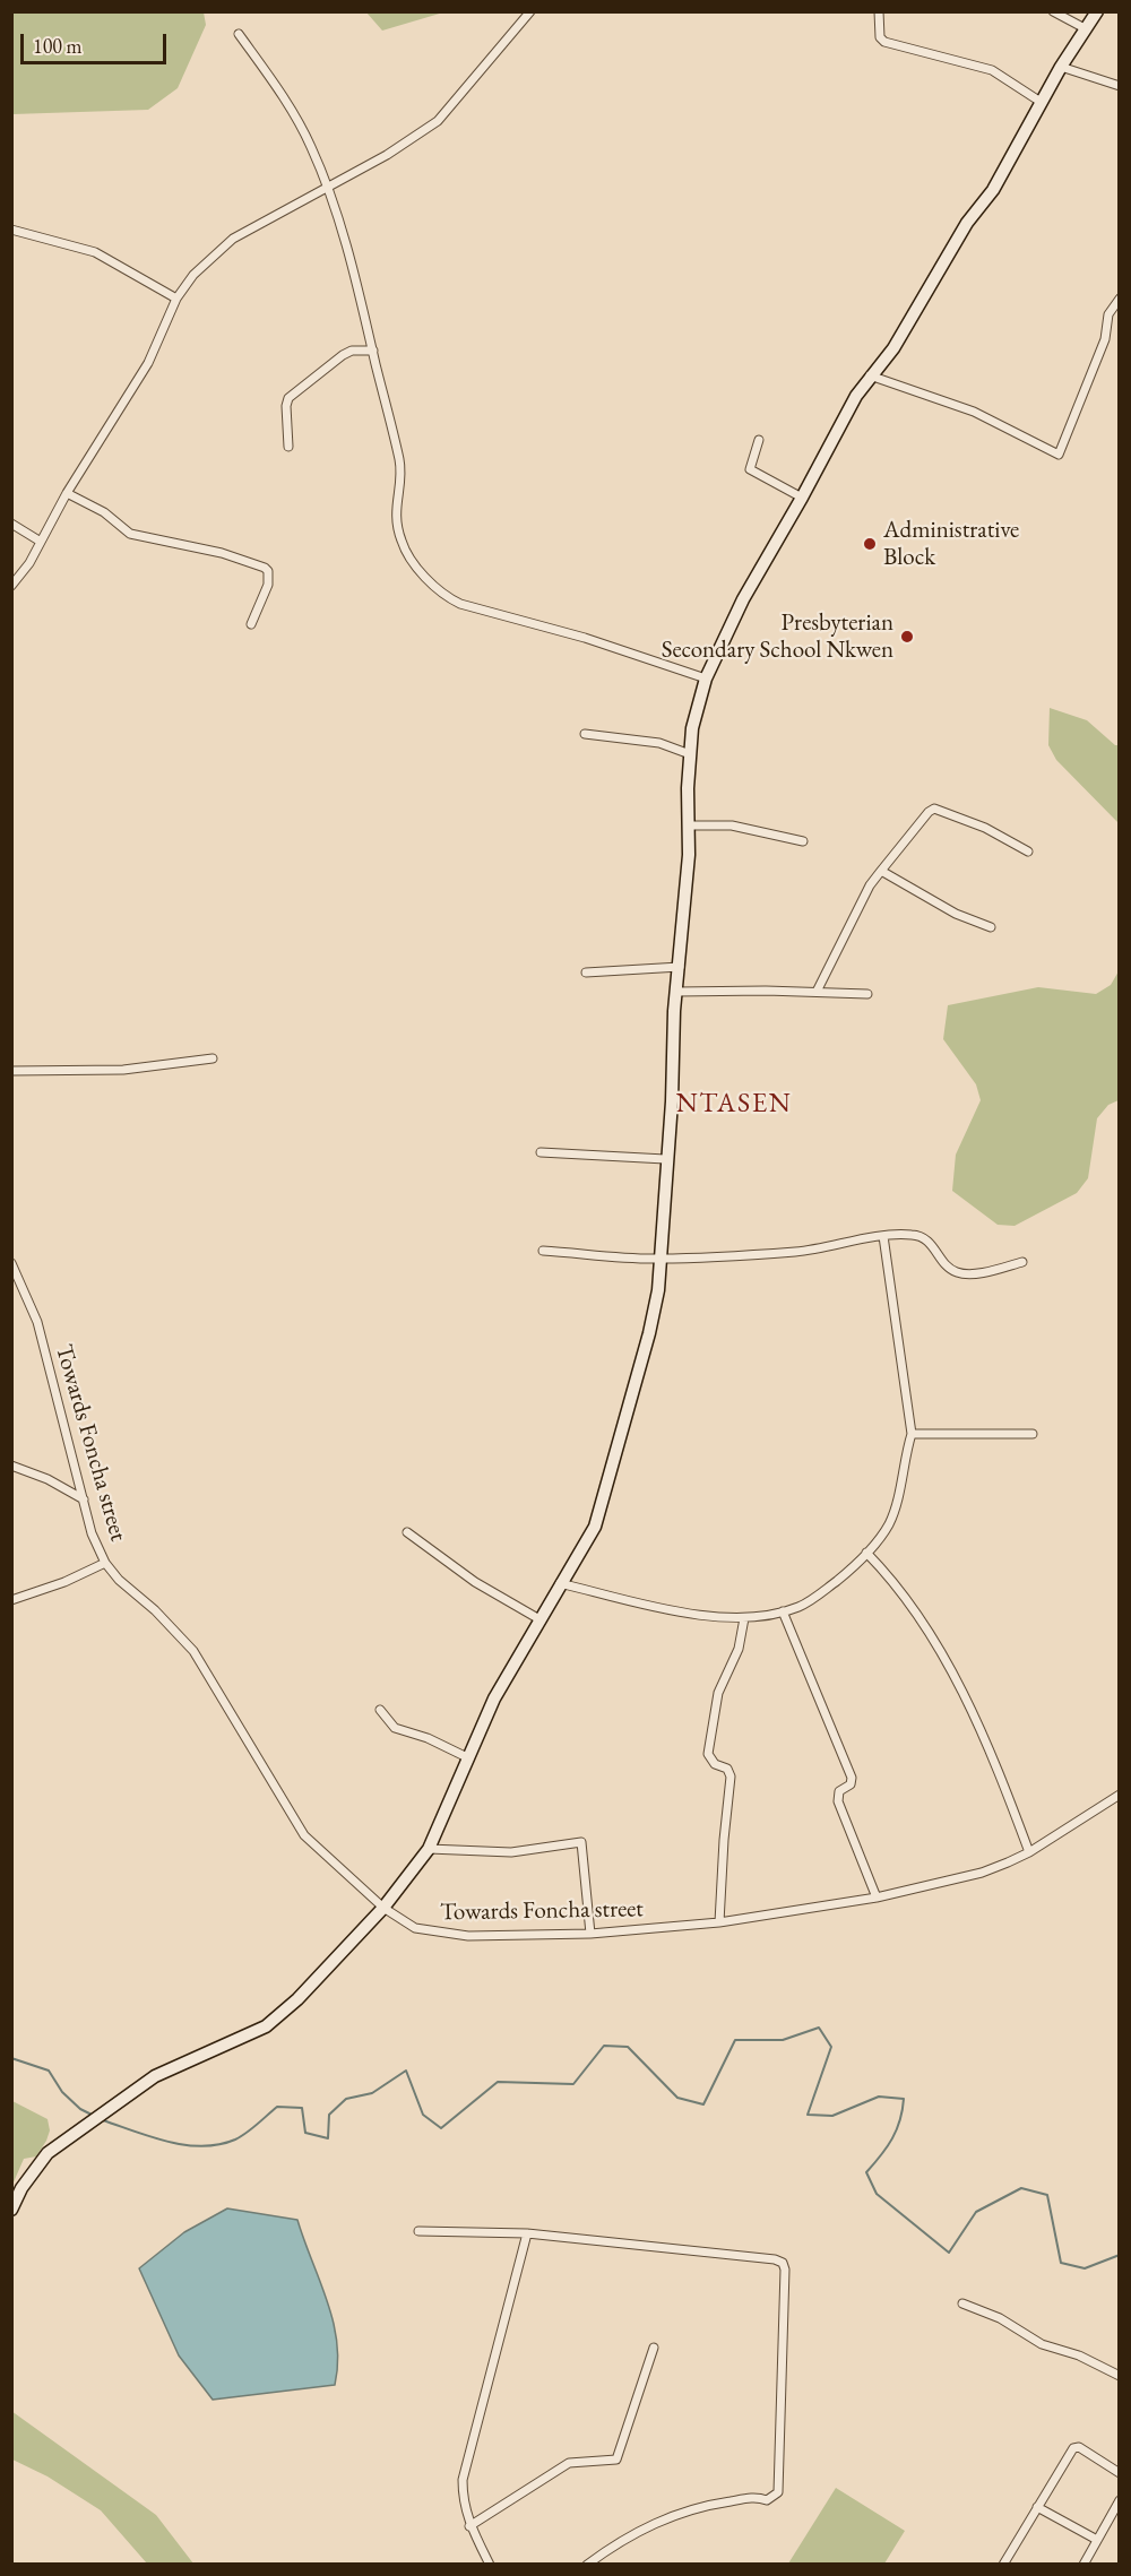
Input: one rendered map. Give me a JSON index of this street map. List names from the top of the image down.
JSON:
{
  "streets": {
    "street": ["Towards Foncha street"]
  },
  "districts": ["NTASEN"],
  "places": ["Administrative Block", "Presbyterian Secondary School Nkwen"],
  "scale_bar": "100 m"
}
